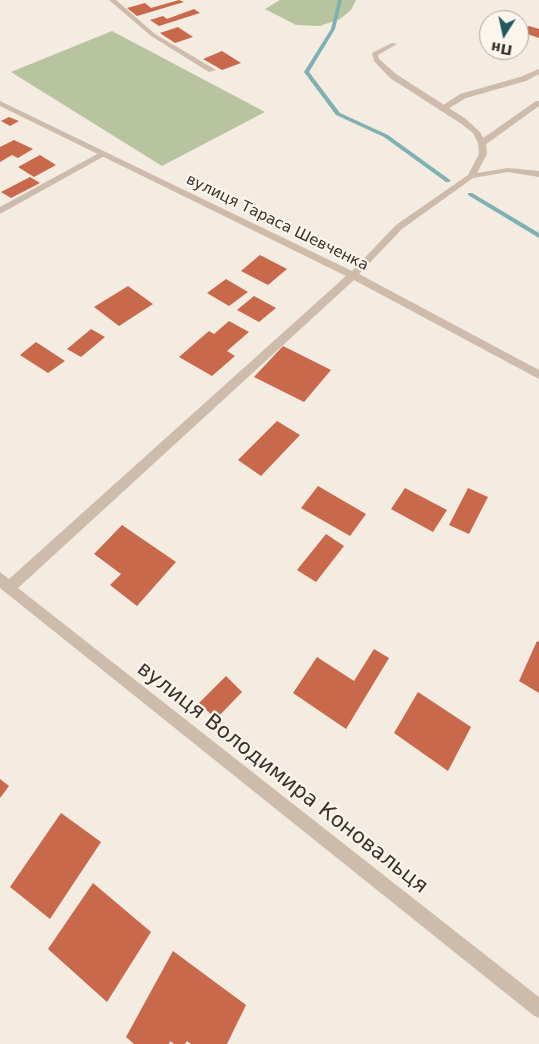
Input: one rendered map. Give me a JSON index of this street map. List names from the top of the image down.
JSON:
{
  "streets": {
    "street": ["вулиця Тараса Шевченка", "вулиця Володимира Коновальця"]
  },
  "north": "bottom"
}
